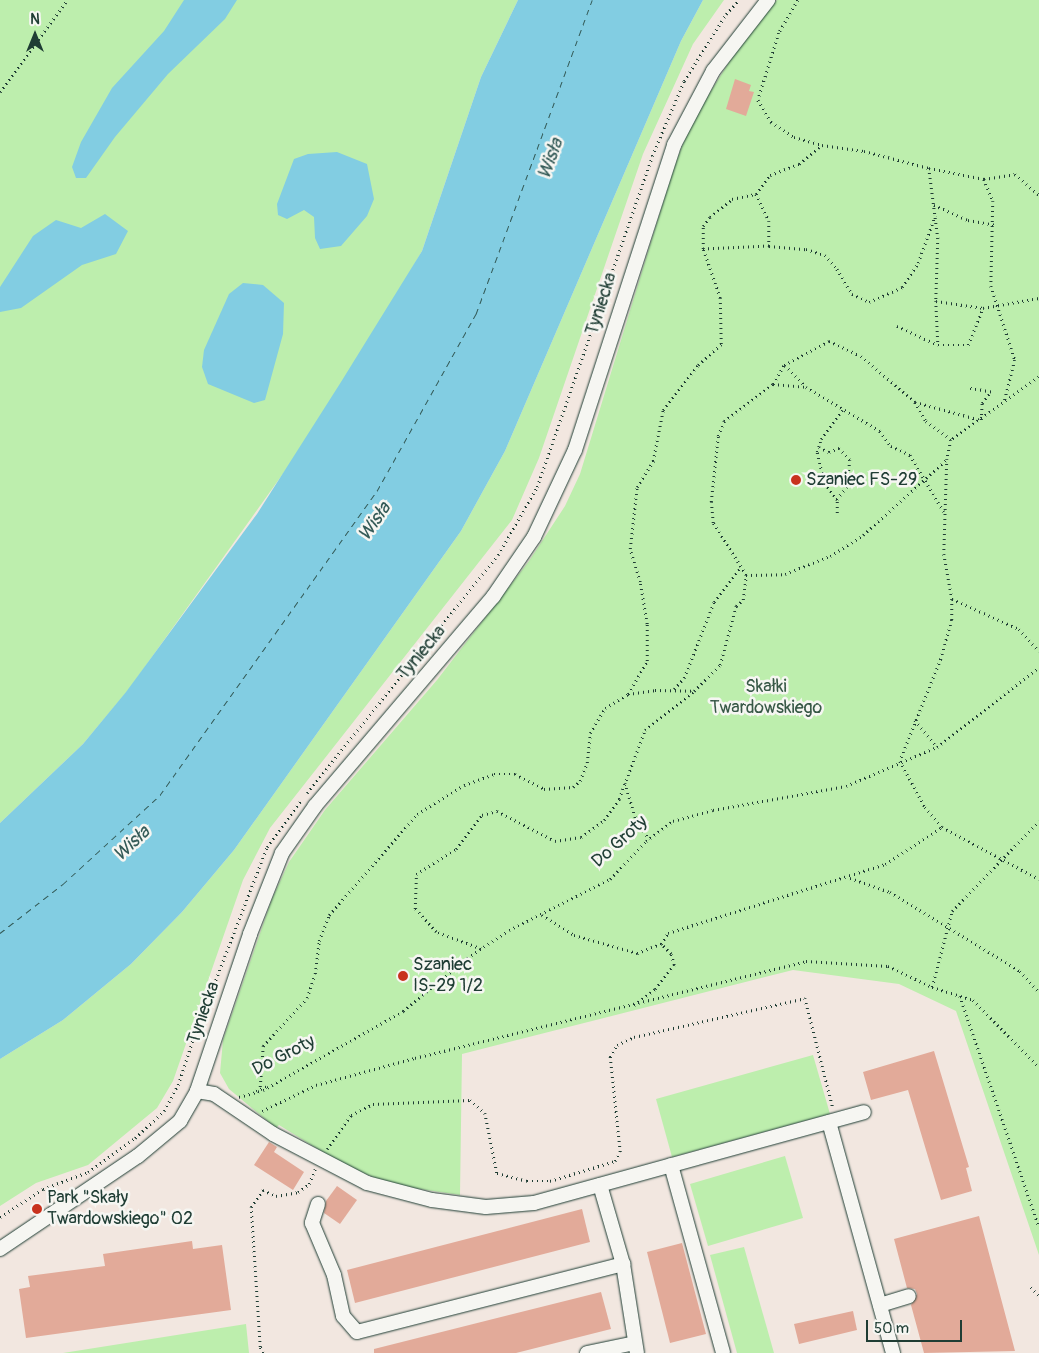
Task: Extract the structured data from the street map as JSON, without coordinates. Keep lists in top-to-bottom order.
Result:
{
  "streets": {
    "street": ["Tyniecka"],
    "path": ["Do Groty"]
  },
  "water": ["Wisła"],
  "parks": ["Skałki Twardowskiego"],
  "places": ["Szaniec FS-29", "Szaniec IS-29 1/2", "Park \"Skały Twardowskiego\" 02"],
  "scale_bar": "50 m",
  "north": "top"
}
